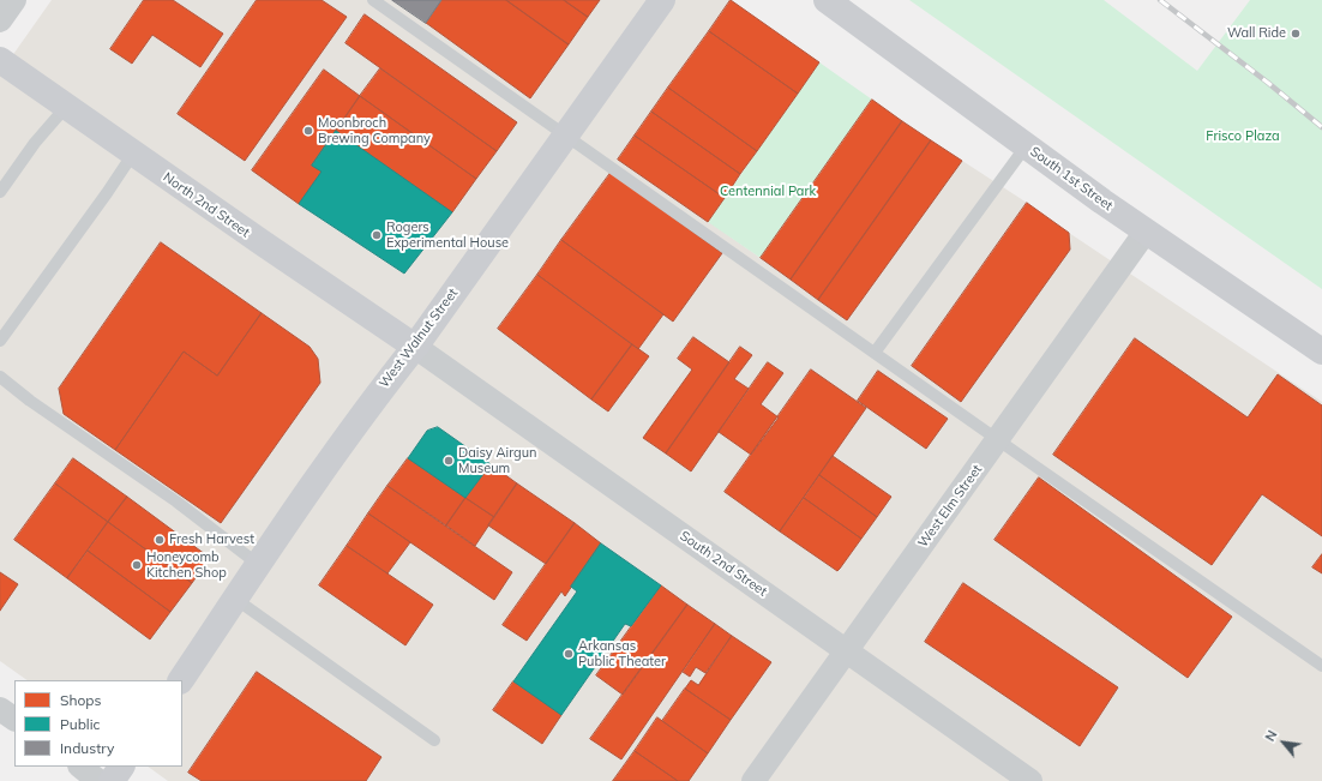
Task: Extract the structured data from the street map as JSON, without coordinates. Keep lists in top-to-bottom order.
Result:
{
  "streets": {
    "street": [
      "South 1st Street",
      "North 2nd Street",
      "West Walnut Street",
      "West Elm Street",
      "South 2nd Street"
    ]
  },
  "crossings": [
    ["South 1st Street", "West Elm Street"],
    ["North 2nd Street", "West Walnut Street"],
    ["North 2nd Street", "South 2nd Street"],
    ["West Walnut Street", "South 2nd Street"],
    ["West Elm Street", "South 2nd Street"]
  ],
  "parks": ["Frisco Plaza", "Centennial Park"],
  "places": [
    "Wall Ride",
    "Moonbroch Brewing Company",
    "Rogers Experimental House",
    "Daisy Airgun Museum",
    "Fresh Harvest",
    "Honeycomb Kitchen Shop",
    "Arkansas Public Theater"
  ],
  "legend": ["Shops", "Public", "Industry"],
  "north": "top left"
}
